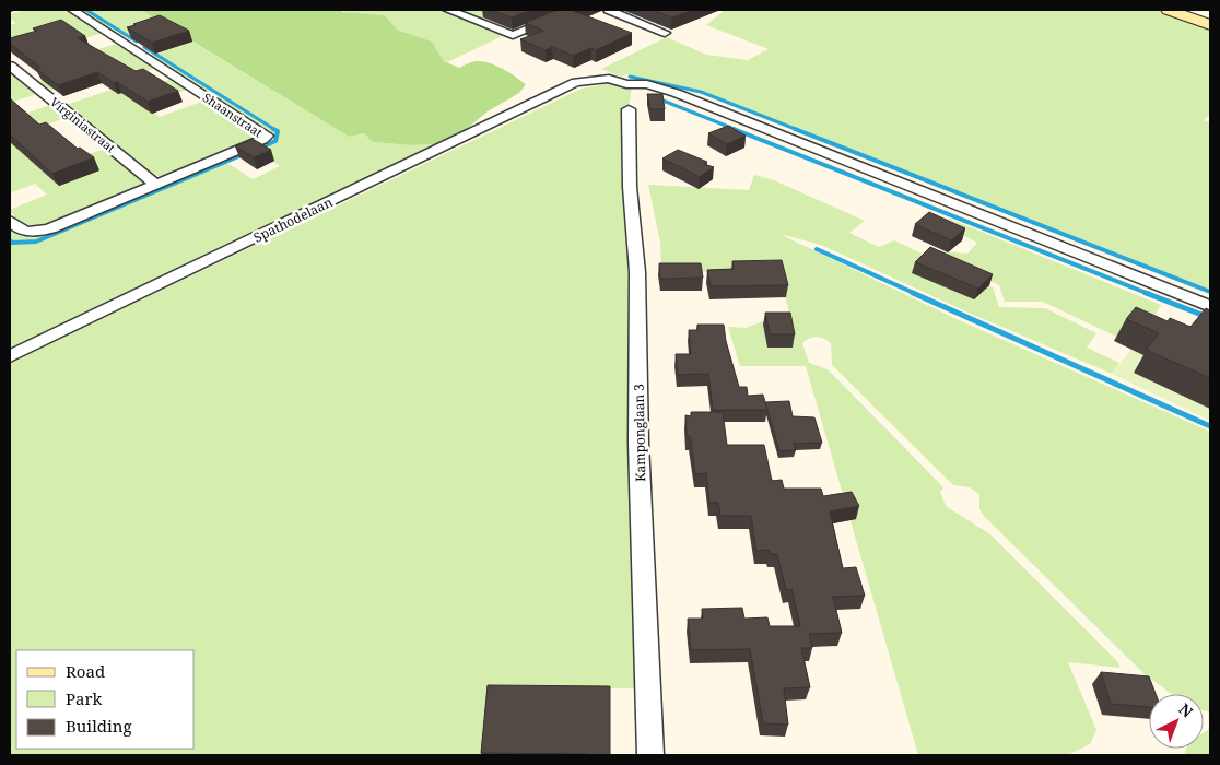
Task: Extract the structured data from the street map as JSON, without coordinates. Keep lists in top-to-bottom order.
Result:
{
  "streets": {
    "street": [
      "Shaanstraat",
      "Virginiastraat",
      "Spathodelaan",
      "Kamponglaan 3"
    ]
  },
  "crossings": [
    ["Shaanstraat", "Virginiastraat"]
  ],
  "legend": ["Road", "Park", "Building"],
  "north": "top right"
}
